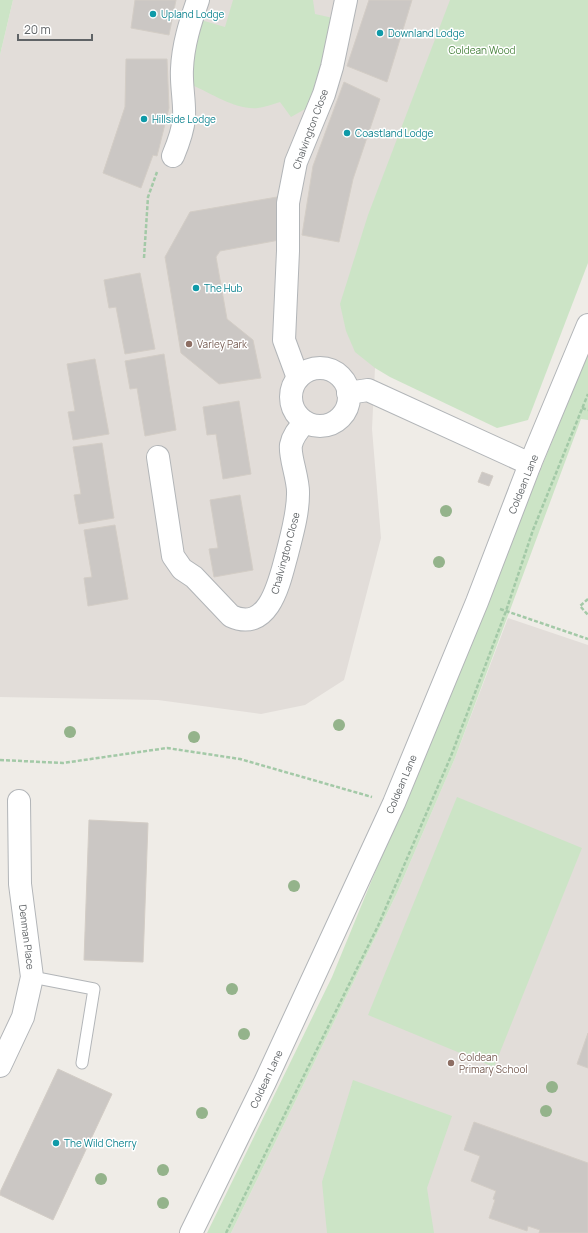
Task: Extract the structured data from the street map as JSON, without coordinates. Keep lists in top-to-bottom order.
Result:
{
  "streets": {
    "street": ["Chalvington Close", "Coldean Lane", "Denman Place"]
  },
  "parks": ["Coldean Wood"],
  "places": [
    "Upland Lodge",
    "Downland Lodge",
    "Hillside Lodge",
    "Coastland Lodge",
    "The Hub",
    "Varley Park",
    "Coldean Primary School",
    "The Wild Cherry"
  ],
  "scale_bar": "20 m"
}
